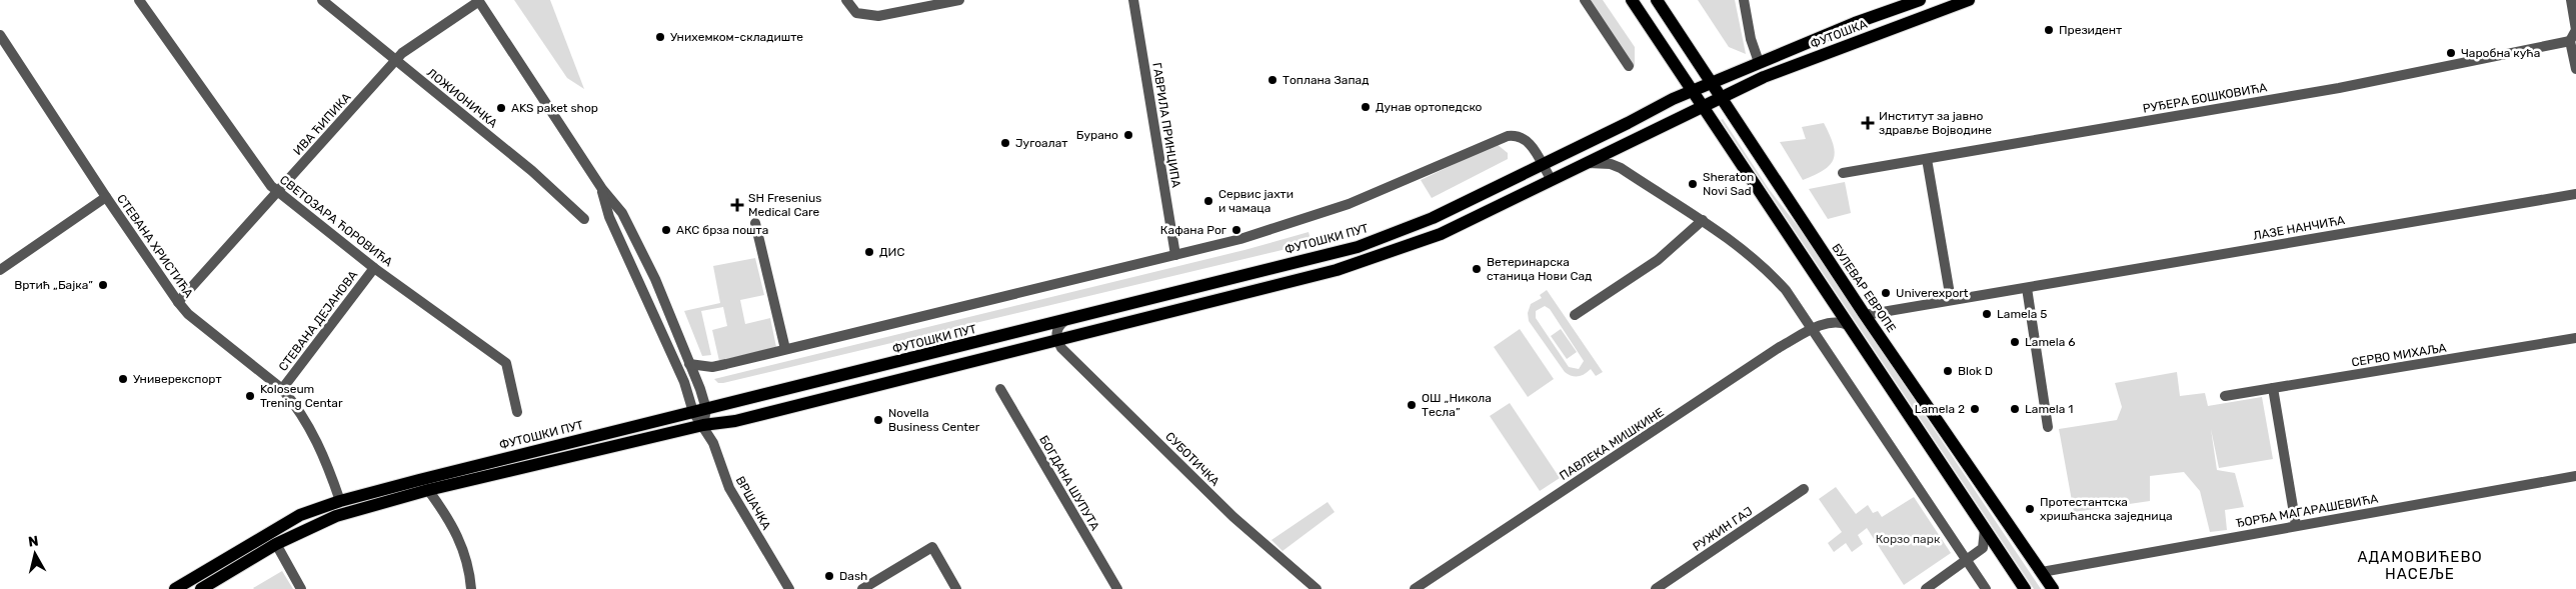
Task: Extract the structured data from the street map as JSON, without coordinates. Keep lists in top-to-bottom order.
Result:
{
  "streets": {
    "main road": ["ФУТОШКА", "ФУТОШКИ ПУТ", "БУЛЕВАР ЕВРОПЕ"],
    "street": [
      "ЛОЖИОНИЧКА",
      "РУЂЕРА БОШКОВИЋА",
      "ИВА ЋИПИКА",
      "ГАВРИЛА ПРИНЦИПА",
      "СВЕТОЗАРА ЋОРОВИЋА",
      "ЛАЗЕ НАНЧИЋА",
      "СТЕВАНА ХРИСТИЋА",
      "СТЕВАНА ДЕЈАНОВА",
      "СЕРВО МИХАЉА",
      "ПАВЛЕКА МИШКИНЕ",
      "СУБОТИЧКА",
      "БОГДАНА ШУПУТА",
      "ВРШАЧКА",
      "ЂОРЂА МАГАРАШЕВИЋА",
      "РУЖИН ГАЈ"
    ]
  },
  "crossings": [
    ["ФУТОШКА", "ФУТОШКИ ПУТ"],
    ["ФУТОШКА", "БУЛЕВАР ЕВРОПЕ"],
    ["ЛОЖИОНИЧКА", "ИВА ЋИПИКА"],
    ["ИВА ЋИПИКА", "СВЕТОЗАРА ЋОРОВИЋА"],
    ["ИВА ЋИПИКА", "СТЕВАНА ХРИСТИЋА"],
    ["СВЕТОЗАРА ЋОРОВИЋА", "СТЕВАНА ДЕЈАНОВА"],
    ["ЛАЗЕ НАНЧИЋА", "БУЛЕВАР ЕВРОПЕ"],
    ["ФУТОШКИ ПУТ", "СТЕВАНА ХРИСТИЋА"],
    ["ФУТОШКИ ПУТ", "ВРШАЧКА"],
    ["СТЕВАНА ХРИСТИЋА", "СТЕВАНА ДЕЈАНОВА"],
    ["БУЛЕВАР ЕВРОПЕ", "ЂОРЂА МАГАРАШЕВИЋА"]
  ],
  "districts": ["АДАМОВИЋЕВО НАСЕЉЕ"],
  "parks": ["Корзо парк"],
  "places": {
    "other": [
      "Президент",
      "Унихемком-складиште",
      "Чаробна кућа",
      "Топлана Запад",
      "Дунав ортопедско",
      "AKS paket shop",
      "Бурано",
      "Југоалат",
      "Sheraton Novi Sad",
      "Сервис јахти и чамаца",
      "АКС брза пошта",
      "Кафана Рог",
      "ДИС",
      "Ветеринарска станица Нови Сад",
      "Вртић „Бајка”",
      "Univerexport",
      "Lamela 5",
      "Lamela 6",
      "Blok D",
      "Универекспорт",
      "Koloseum Trening Centar",
      "ОШ „Никола Тесла”",
      "Lamela 2",
      "Lamela 1",
      "Novella Business Center",
      "Протестантска хришћанска заједница",
      "Dash"
    ],
    "health": ["Институт за јавно здравље Војводине", "SH Fresenius Medical Care"]
  },
  "north": "top"
}
